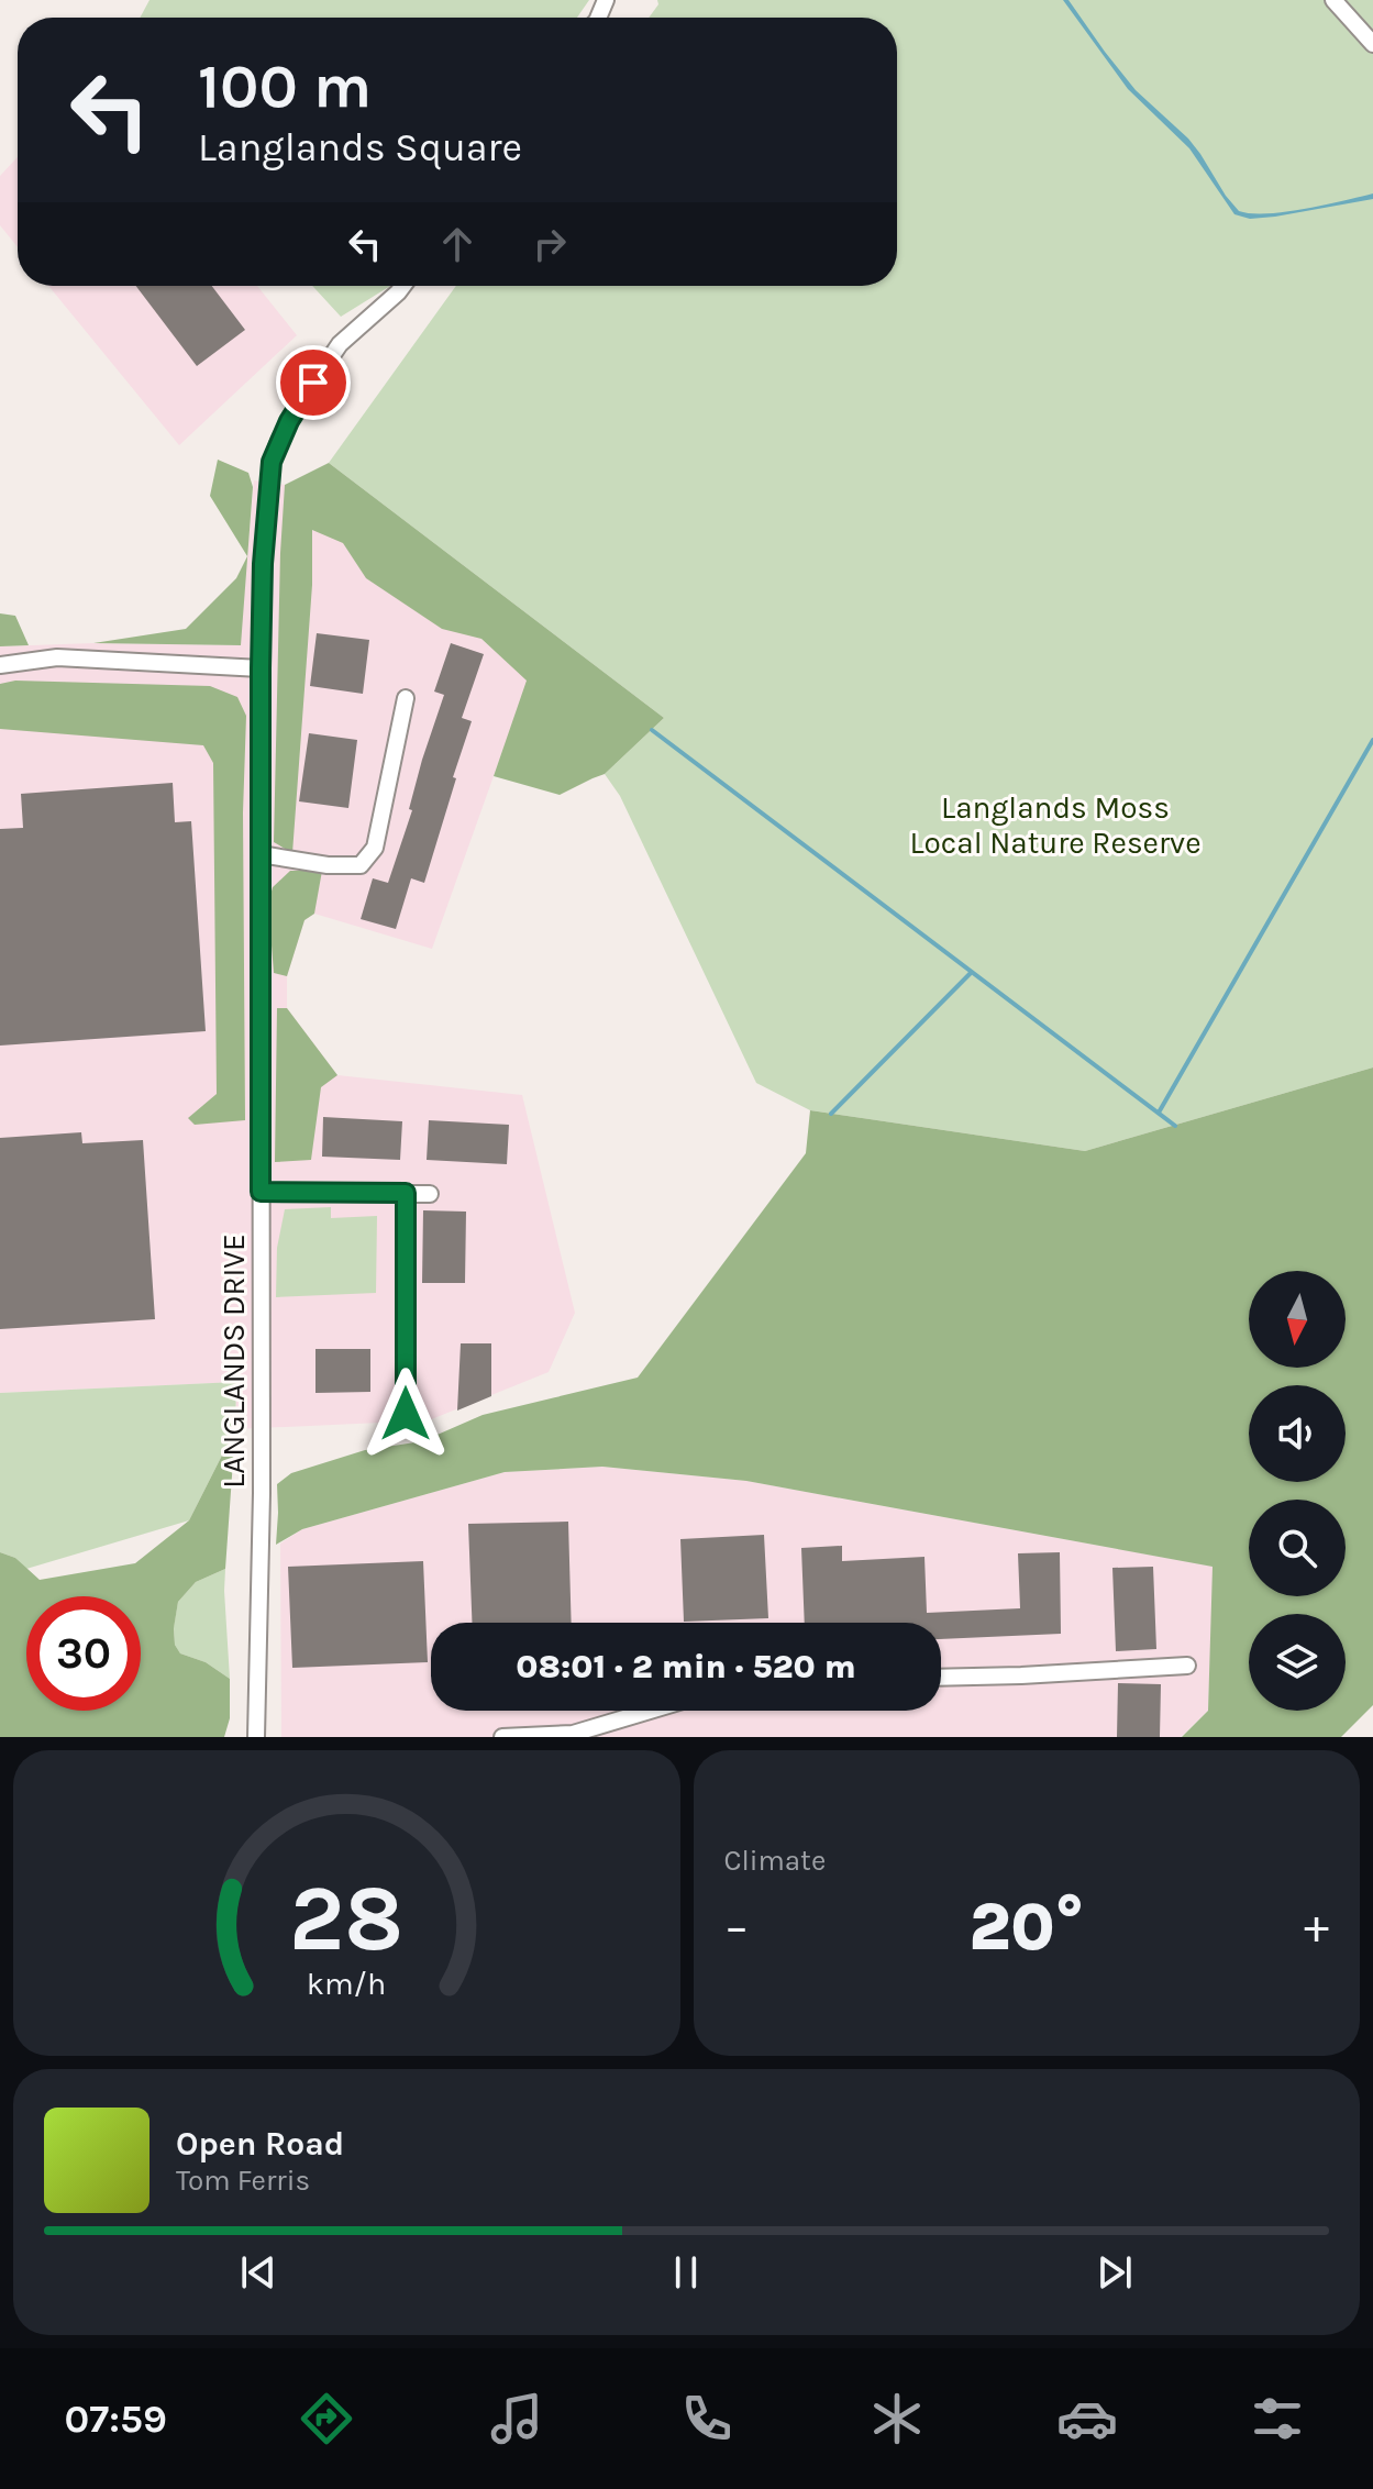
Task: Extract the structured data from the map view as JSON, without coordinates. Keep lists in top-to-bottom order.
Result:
{
  "streets": {
    "street": ["LANGLANDS DRIVE"]
  },
  "parks": ["Langlands Moss Local Nature Reserve"],
  "north": "bottom",
  "page": {
    "turn": ["100 m", "Langlands Square"],
    "limit": "30",
    "trip": "08:01 · 2 min · 520 m",
    "tile": "Climate",
    "heat": ["−", "20°", "+"],
    "song": ["Open Road", "Tom Ferris"],
    "tabs": "07:59",
    "gauge": ["28", "km/h"]
  }
}
